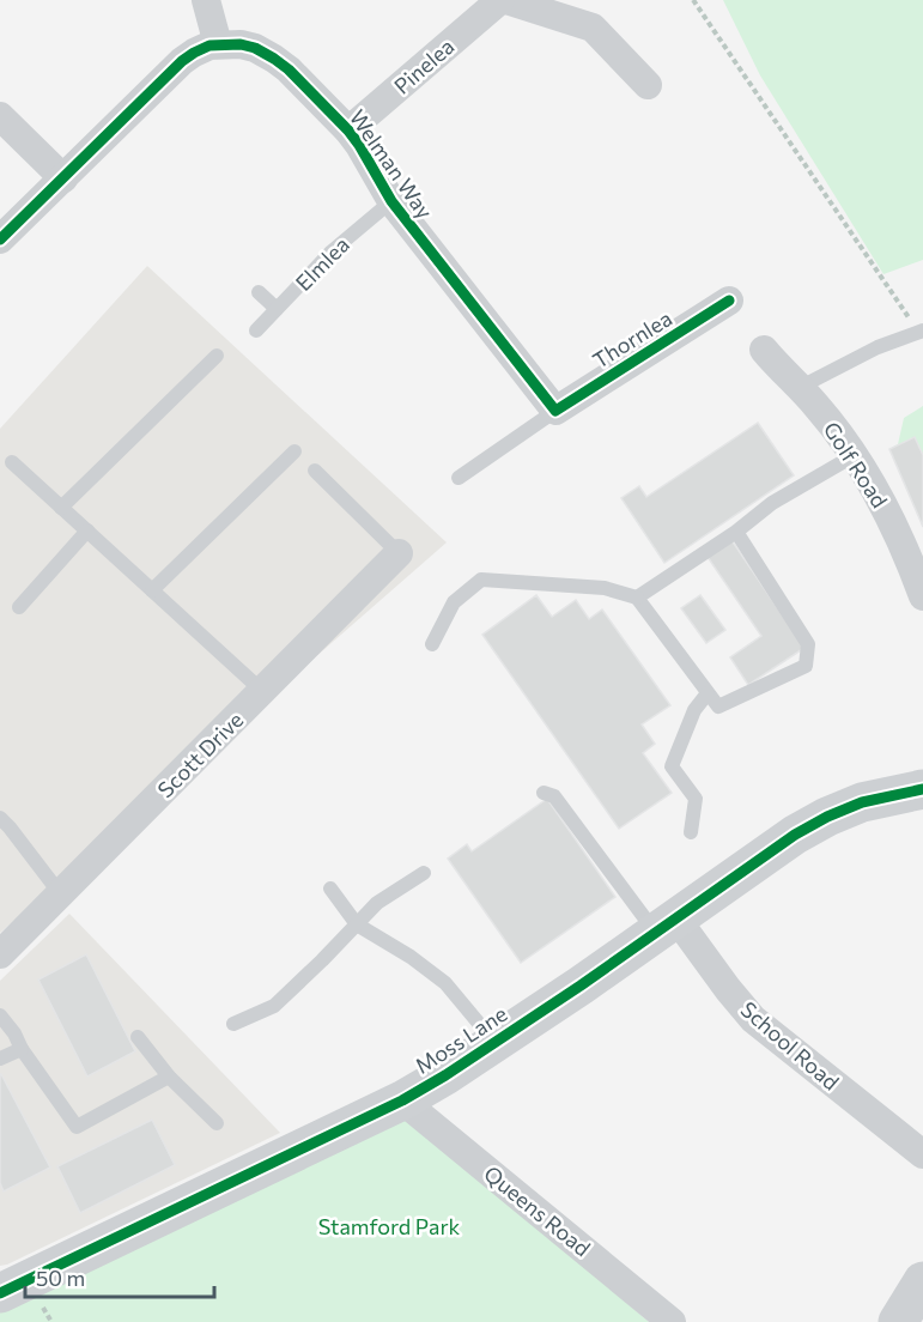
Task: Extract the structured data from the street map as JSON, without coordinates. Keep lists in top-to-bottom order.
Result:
{
  "streets": {
    "street": [
      "Pinelea",
      "Welman Way",
      "Thornlea",
      "Golf Road",
      "Scott Drive",
      "Moss Lane",
      "School Road",
      "Queens Road"
    ],
    "lane": ["Elmlea"]
  },
  "crossings": [
    ["Pinelea", "Welman Way"],
    ["Welman Way", "Elmlea"],
    ["Welman Way", "Thornlea"],
    ["Moss Lane", "School Road"],
    ["Moss Lane", "Queens Road"]
  ],
  "parks": ["Stamford Park"],
  "scale_bar": "50 m"
}
